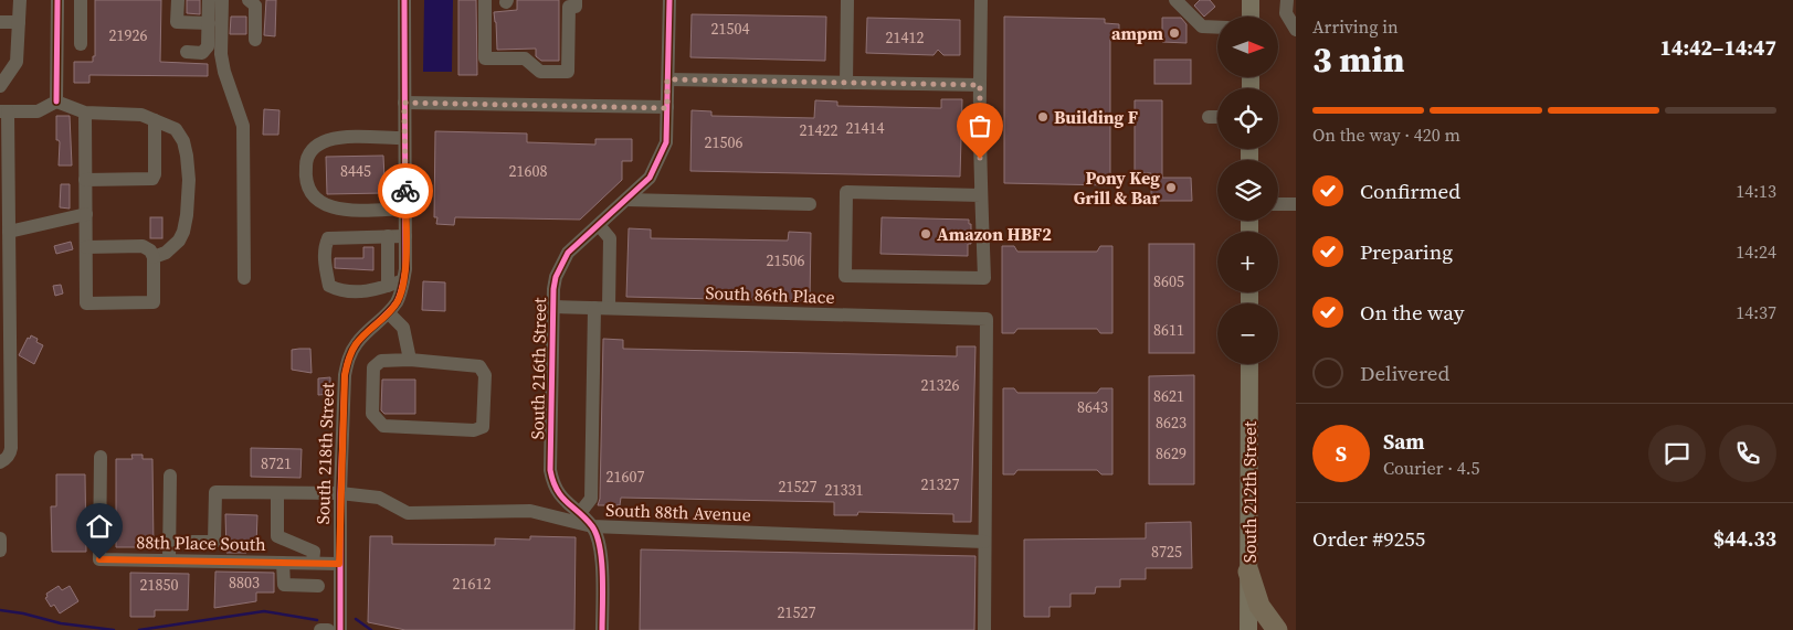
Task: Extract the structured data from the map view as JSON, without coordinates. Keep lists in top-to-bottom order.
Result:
{
  "streets": {
    "main road": ["South 212th Street"],
    "street": [
      "South 86th Place",
      "South 216th Street",
      "South 218th Street",
      "South 88th Avenue",
      "88th Place South"
    ]
  },
  "crossings": [
    ["South 86th Place", "South 216th Street"],
    ["South 86th Place", "South 88th Avenue"],
    ["South 216th Street", "South 88th Avenue"],
    ["South 218th Street", "South 88th Avenue"],
    ["South 218th Street", "88th Place South"]
  ],
  "places": [
    "ampm",
    "Building F",
    "Pony Keg Grill & Bar",
    "Amazon HBF2"
  ],
  "house_numbers": [
    "21504",
    "21926",
    "21412",
    "21414",
    "21422",
    "21506",
    "8445",
    "21608",
    "21506",
    "8605",
    "8611",
    "21326",
    "8621",
    "8643",
    "8623",
    "8629",
    "8721",
    "21607",
    "21327",
    "21527",
    "21331",
    "8725",
    "8803",
    "21612",
    "21850",
    "21527"
  ],
  "north": "right",
  "page": {
    "heading": ["3 min", "Arriving in", "14:42–14:47"],
    "panel": [
      "Sam",
      "Courier · 4.5",
      "Order #9255",
      "$44.33"
    ],
    "map_buttons": ["+", "−"],
    "bar": "On the way · 420 m",
    "list": [
      ["Confirmed", "14:13"],
      ["Preparing", "14:24"],
      ["On the way", "14:37"],
      "Delivered"
    ],
    "round": "S"
  }
}
